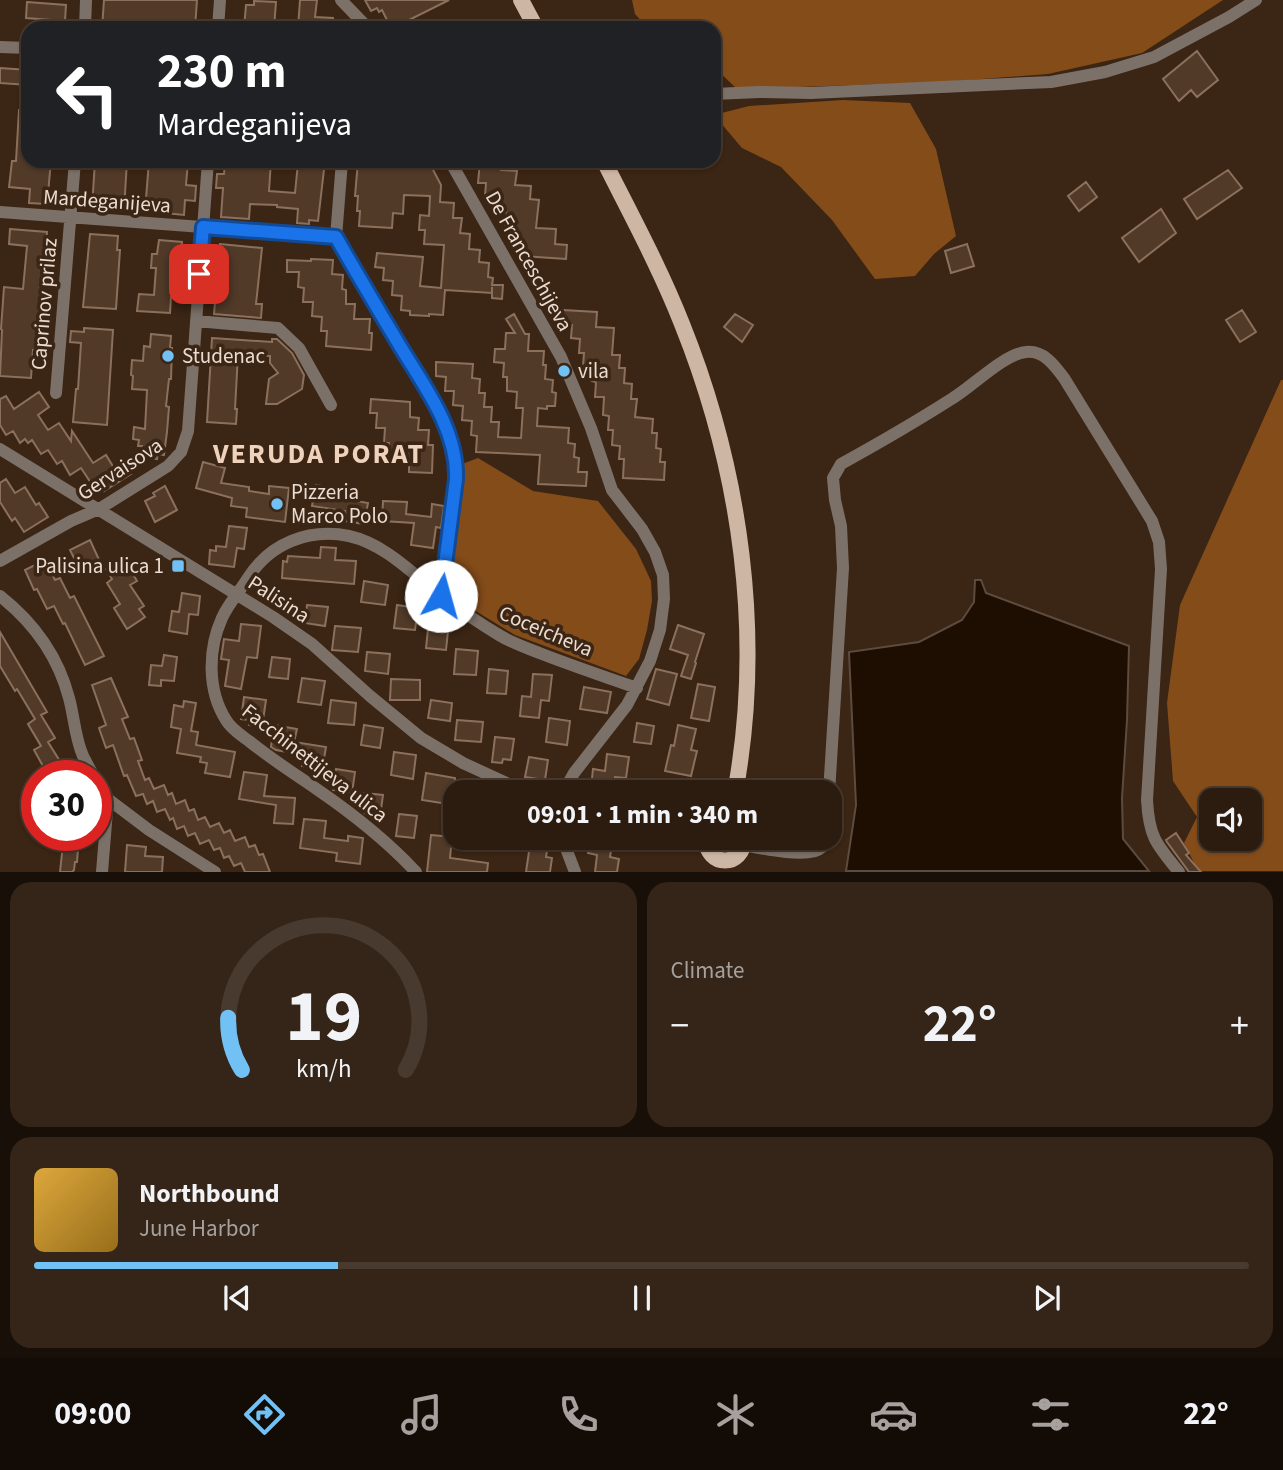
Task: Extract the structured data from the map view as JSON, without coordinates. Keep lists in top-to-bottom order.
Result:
{
  "streets": {
    "street": [
      "Mardeganijeva",
      "De Franceschijeva",
      "Caprinov prilaz",
      "Gervaisova",
      "Palisina",
      "Coceicheva",
      "Facchinettijeva ulica"
    ]
  },
  "crossings": [
    ["Mardeganijeva", "Caprinov prilaz"],
    ["Mardeganijeva", "Gervaisova"],
    ["De Franceschijeva", "Coceicheva"],
    ["Gervaisova", "Palisina"],
    ["Palisina", "Coceicheva"],
    ["Palisina", "Facchinettijeva ulica"],
    ["Coceicheva", "Facchinettijeva ulica"]
  ],
  "districts": ["VERUDA PORAT"],
  "places": {
    "other": ["Studenac", "vila", "Pizzeria Marco Polo"],
    "transit": ["Palisina ulica 1"]
  },
  "page": {
    "turn": ["230 m", "Mardeganijeva"],
    "limit": "30",
    "trip": "09:01 · 1 min · 340 m",
    "tile": "Climate",
    "heat": ["−", "22°", "+"],
    "song": ["Northbound", "June Harbor"],
    "tabs": ["09:00", "22°"],
    "gauge": ["19", "km/h"]
  }
}
